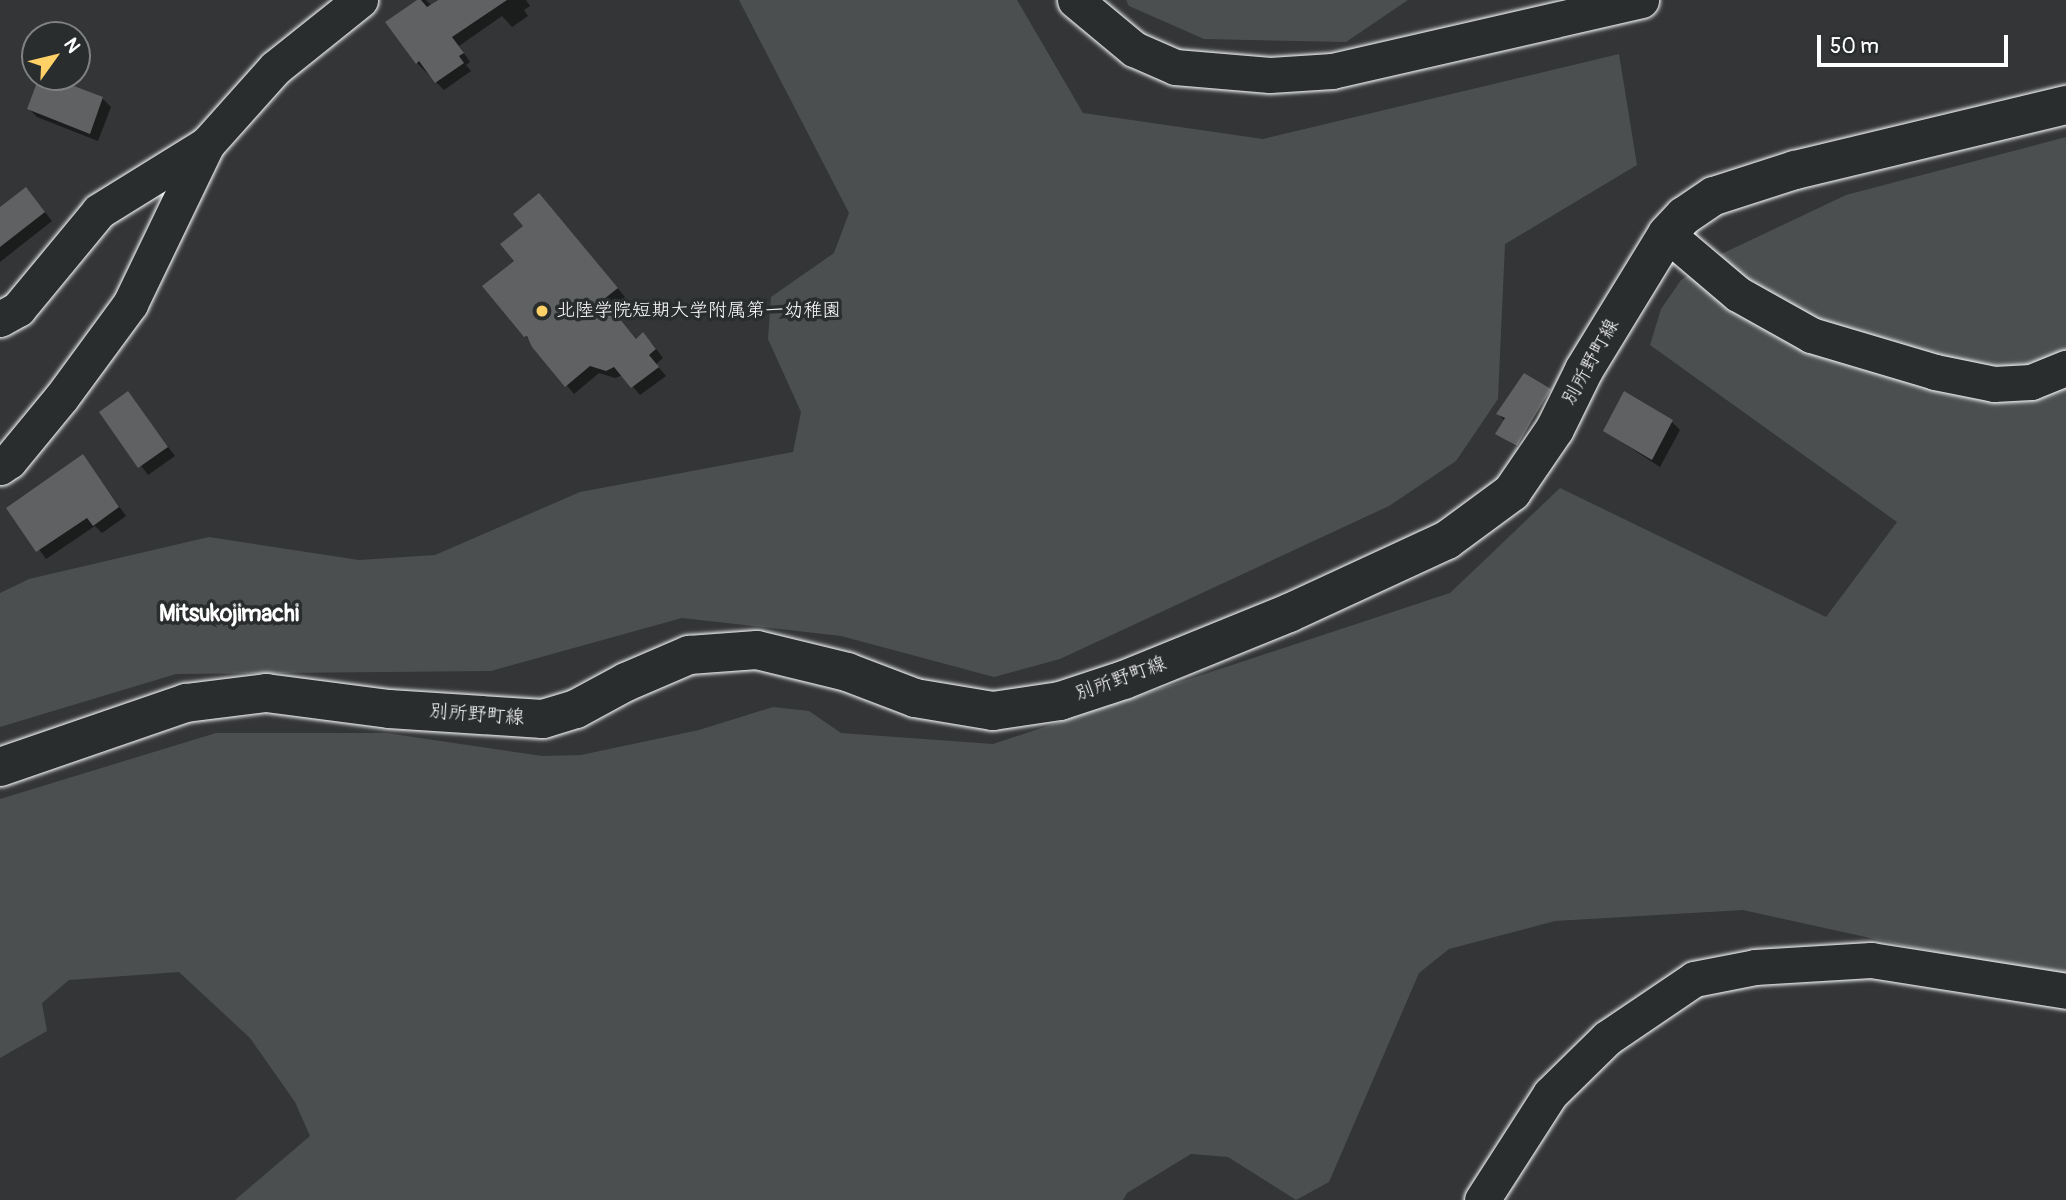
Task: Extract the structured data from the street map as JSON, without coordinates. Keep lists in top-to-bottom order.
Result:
{
  "streets": {
    "main road": ["別所野町線"]
  },
  "districts": ["Mitsukojimachi"],
  "places": ["北陸学院短期大学附属第一幼稚園"],
  "scale_bar": "50 m",
  "north": "top right"
}
